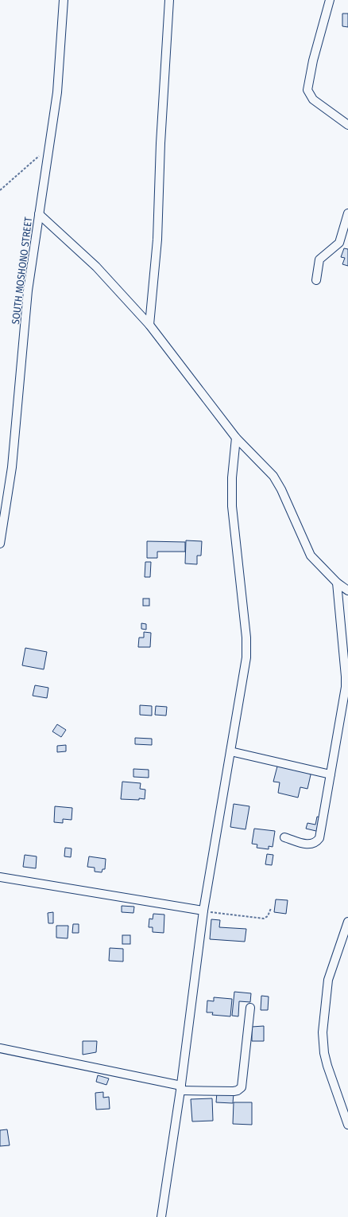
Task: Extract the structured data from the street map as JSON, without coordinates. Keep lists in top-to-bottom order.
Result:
{
  "streets": {
    "street": ["SOUTH MOSHONO STREET"]
  }
}
